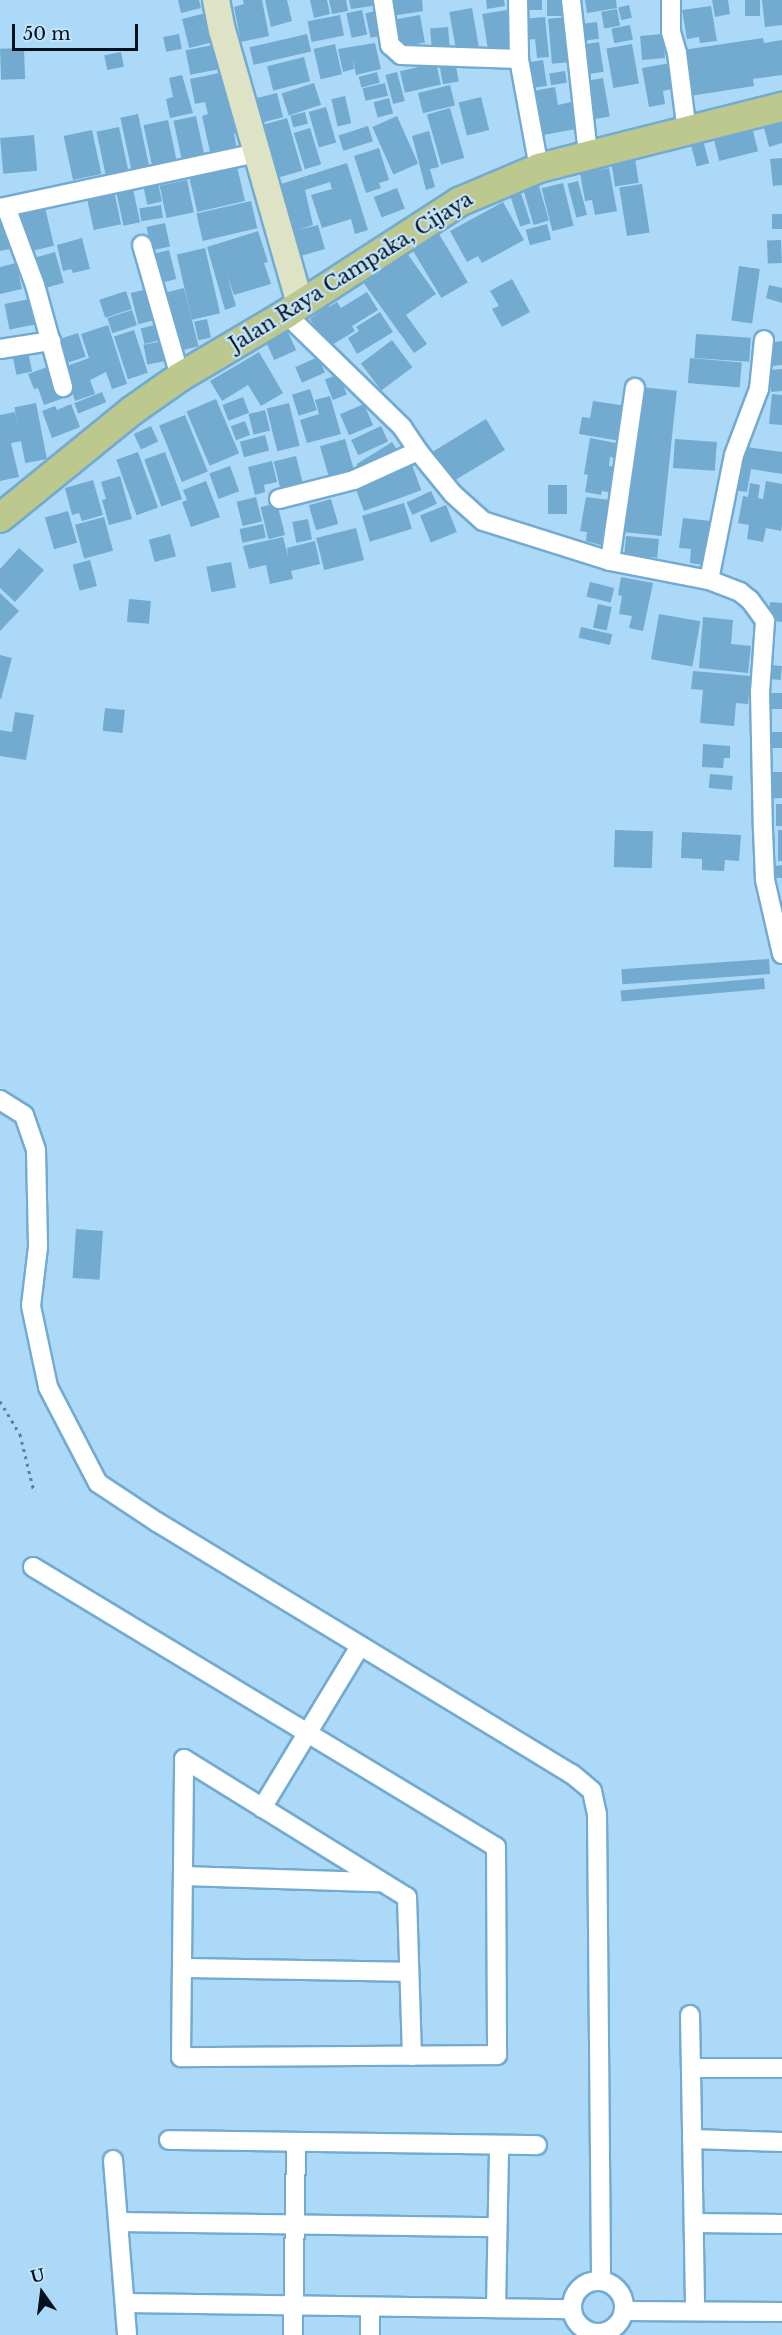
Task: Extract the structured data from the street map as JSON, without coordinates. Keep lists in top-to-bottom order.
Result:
{
  "streets": {
    "main road": ["Jalan Raya Campaka, Cijaya"]
  },
  "scale_bar": "50 m",
  "north": "top"
}
